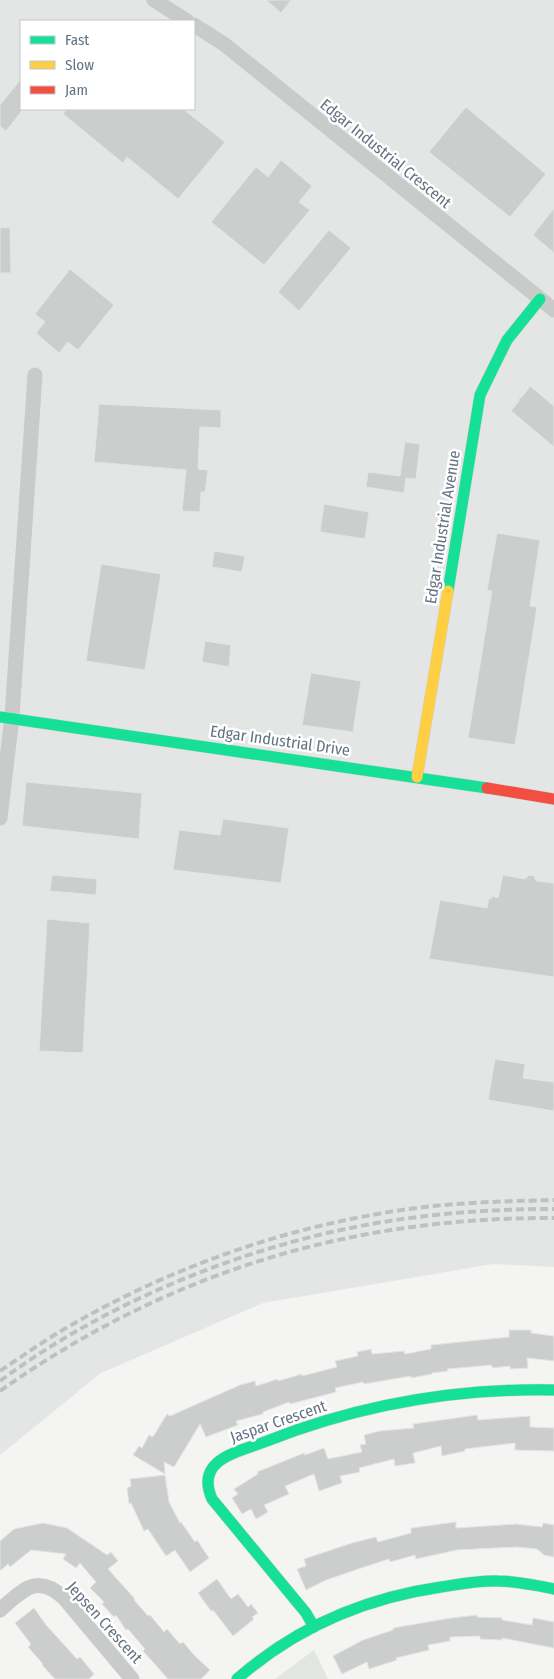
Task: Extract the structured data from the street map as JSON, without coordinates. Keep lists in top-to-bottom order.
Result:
{
  "streets": {
    "street": [
      "Edgar Industrial Crescent",
      "Edgar Industrial Avenue",
      "Edgar Industrial Drive",
      "Jaspar Crescent",
      "Jepsen Crescent"
    ]
  },
  "crossings": [
    ["Edgar Industrial Crescent", "Edgar Industrial Avenue"],
    ["Edgar Industrial Avenue", "Edgar Industrial Drive"]
  ],
  "legend": ["Fast", "Slow", "Jam"]
}
